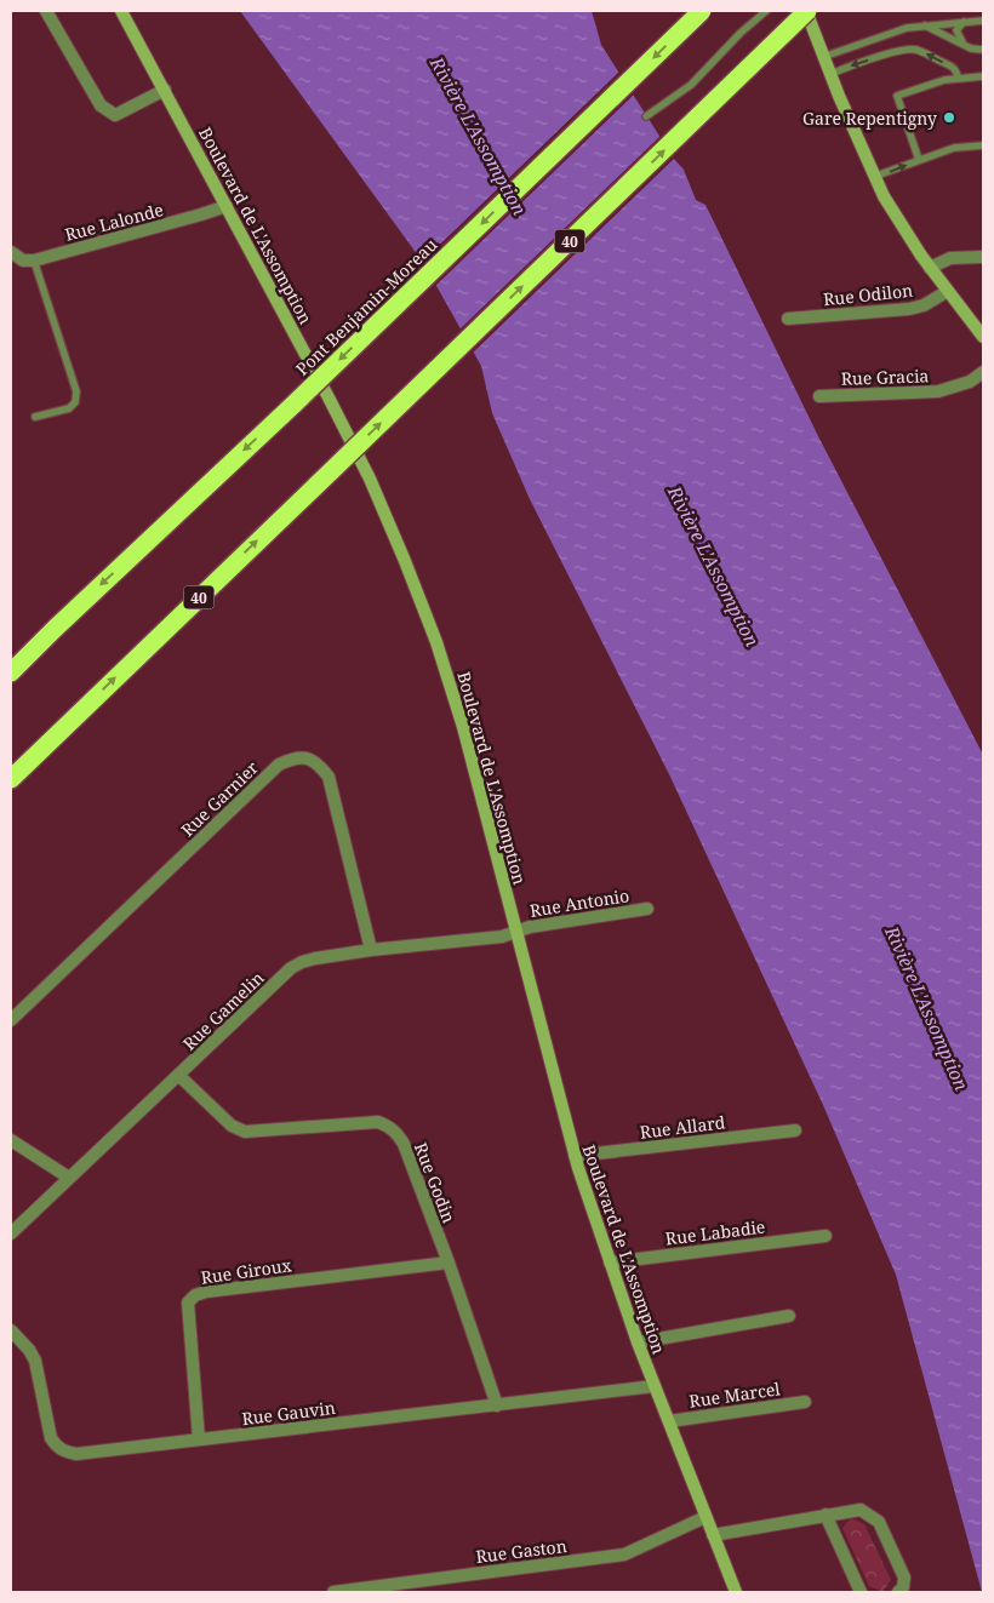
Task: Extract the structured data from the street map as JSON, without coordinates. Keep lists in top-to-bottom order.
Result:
{
  "streets": {
    "highway": ["40", "Pont Benjamin-Moreau"],
    "street": [
      "Rue Lalonde",
      "Boulevard de L'Assomption",
      "Rue Odilon",
      "Rue Gracia",
      "Rue Garnier",
      "Rue Antonio",
      "Rue Gamelin",
      "Rue Allard",
      "Rue Godin",
      "Rue Labadie",
      "Rue Giroux",
      "Rue Marcel",
      "Rue Gauvin",
      "Rue Gaston"
    ]
  },
  "crossings": [
    ["Rue Lalonde", "Boulevard de L'Assomption"],
    ["Boulevard de L'Assomption", "Rue Antonio"],
    ["Boulevard de L'Assomption", "Rue Gamelin"],
    ["Boulevard de L'Assomption", "Rue Allard"],
    ["Boulevard de L'Assomption", "Rue Labadie"],
    ["Boulevard de L'Assomption", "Rue Marcel"],
    ["Boulevard de L'Assomption", "Rue Gauvin"],
    ["Boulevard de L'Assomption", "Rue Gaston"],
    ["Rue Garnier", "Rue Gamelin"],
    ["Rue Antonio", "Rue Gamelin"],
    ["Rue Gamelin", "Rue Godin"],
    ["Rue Godin", "Rue Giroux"],
    ["Rue Godin", "Rue Gauvin"],
    ["Rue Giroux", "Rue Gauvin"]
  ],
  "water": ["Rivière L'Assomption"],
  "places": ["Gare Repentigny"]
}
